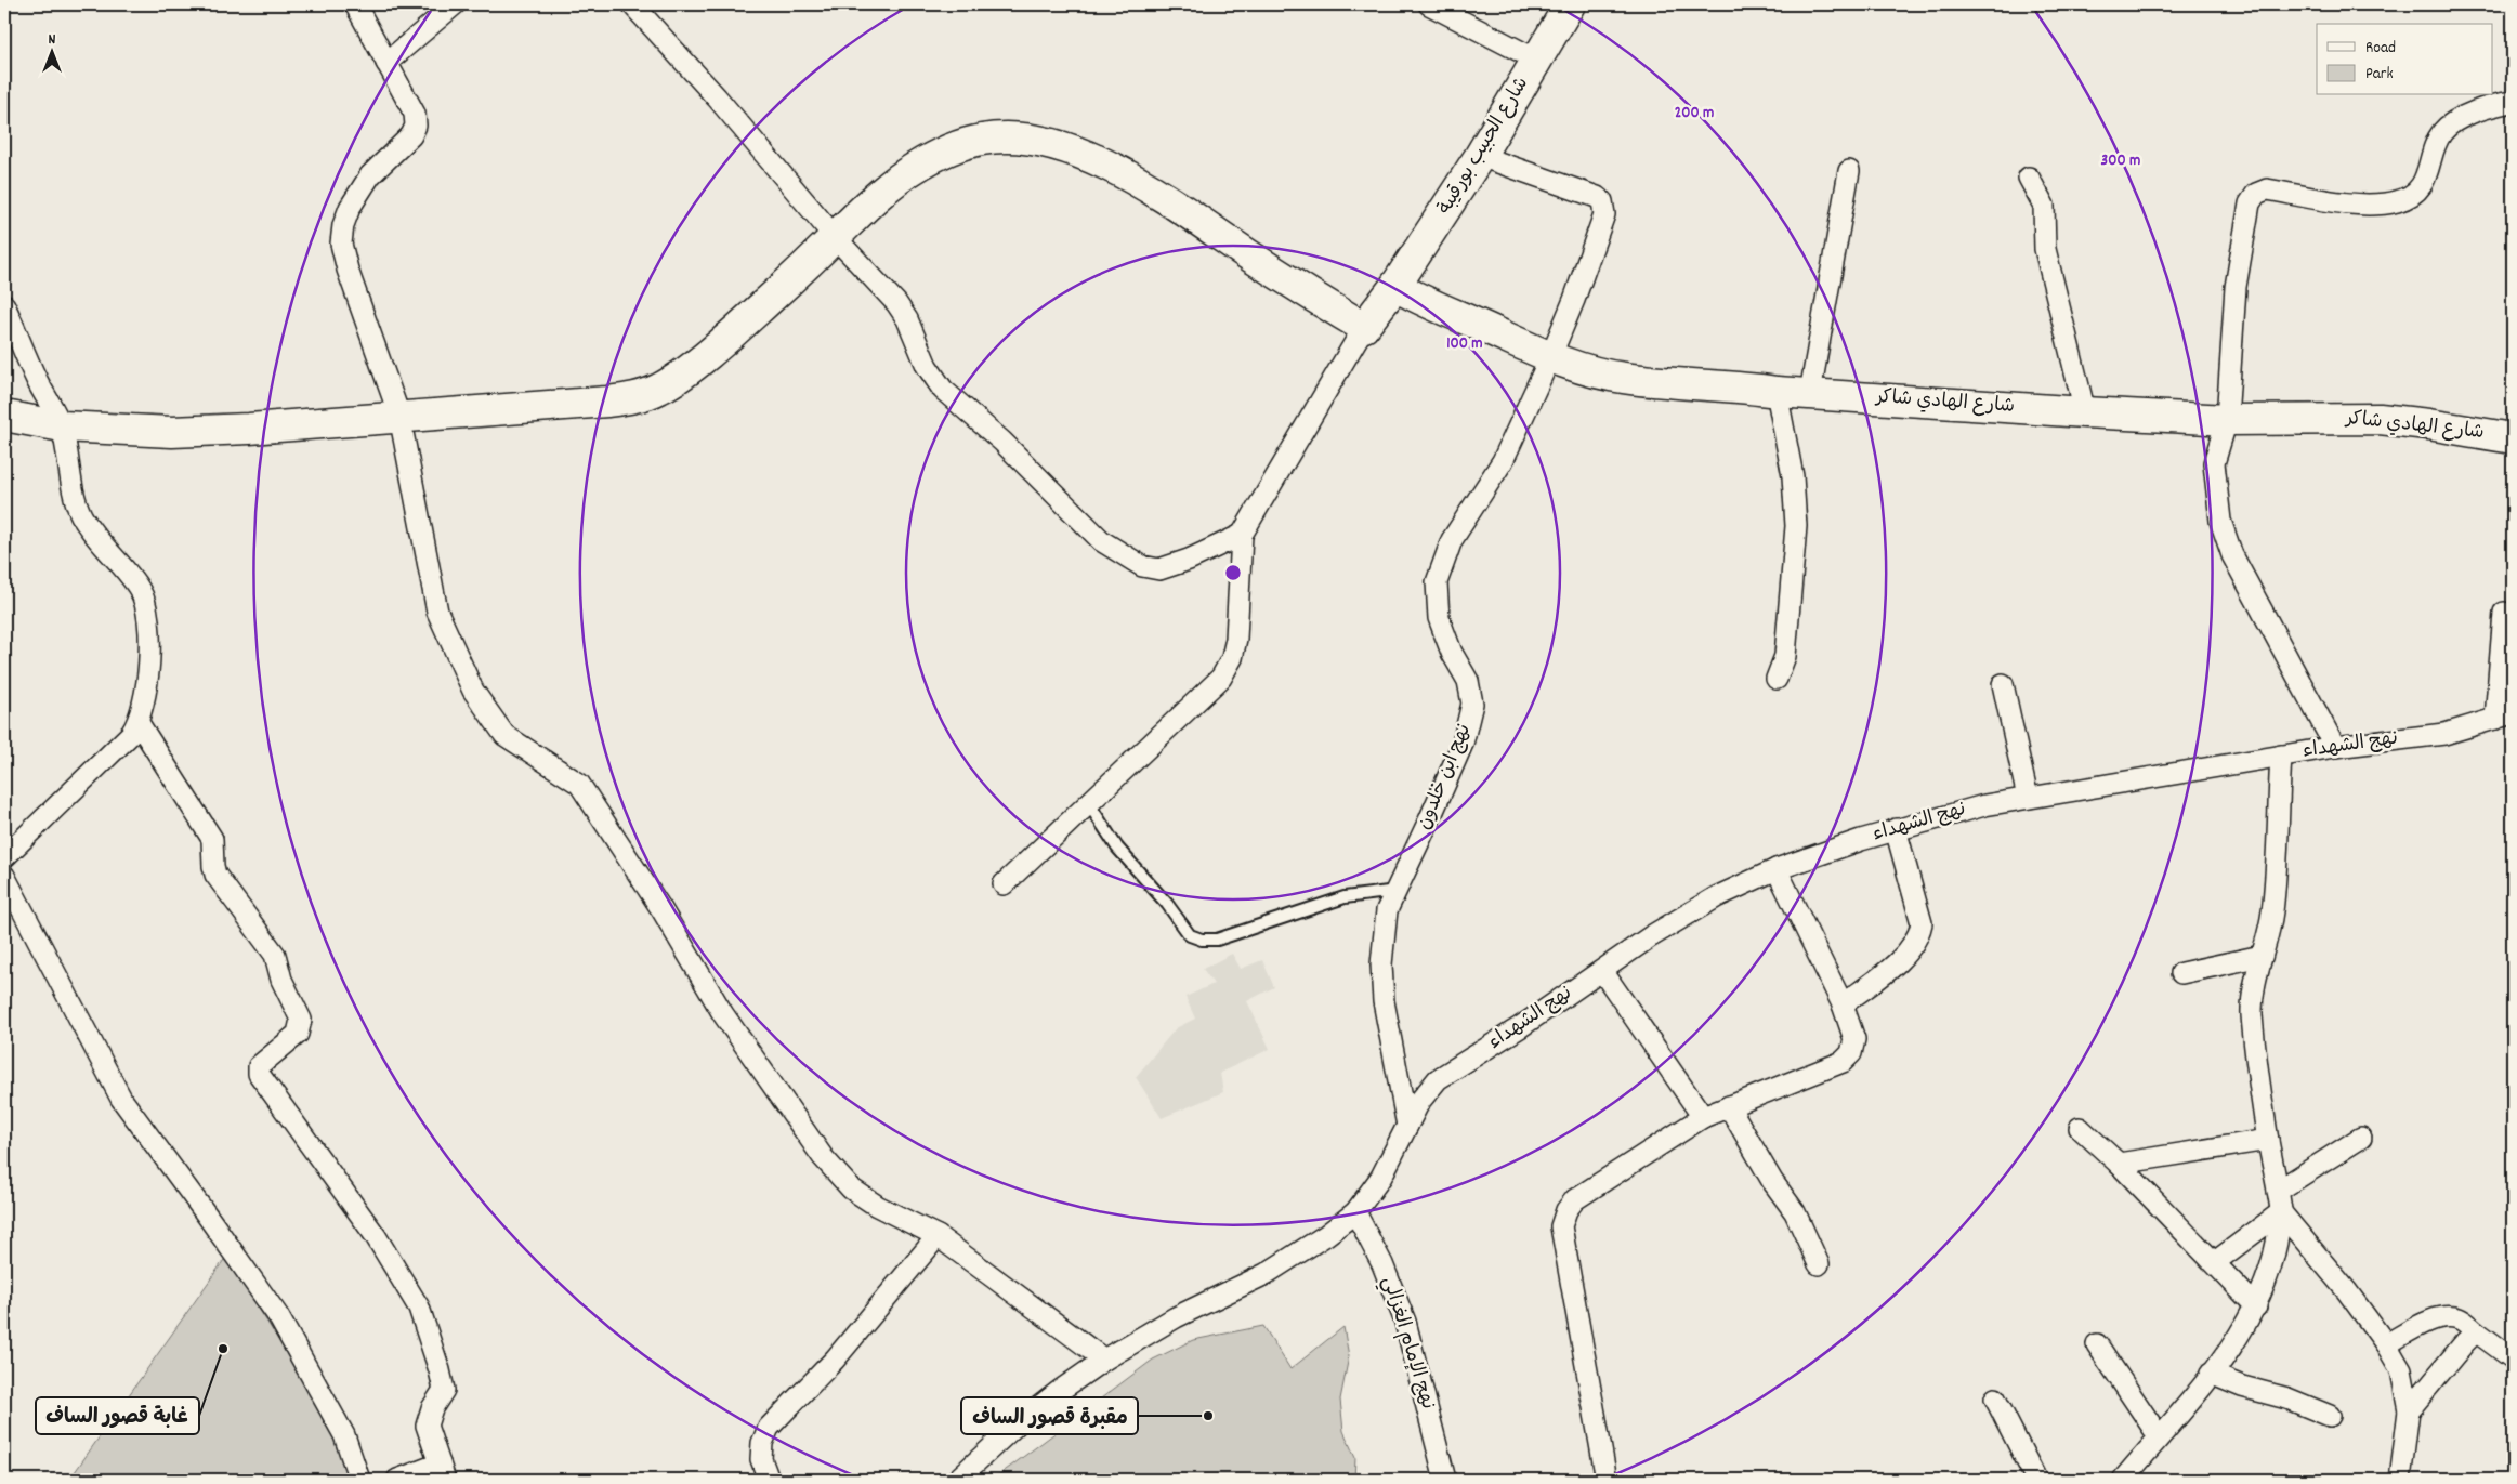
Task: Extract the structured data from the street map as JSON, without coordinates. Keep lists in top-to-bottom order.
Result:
{
  "streets": {
    "street": [
      "شارع الحبيب بورقيبة",
      "شارع الهادي شاكر",
      "نهج الشهداء",
      "نهج ابن خلدون",
      "نهج الإمام الغزالي"
    ]
  },
  "crossings": [
    ["شارع الحبيب بورقيبة", "شارع الهادي شاكر"],
    ["شارع الحبيب بورقيبة", "نهج ابن خلدون"],
    ["شارع الهادي شاكر", "نهج ابن خلدون"],
    ["نهج الشهداء", "نهج ابن خلدون"],
    ["نهج الشهداء", "نهج الإمام الغزالي"]
  ],
  "places": ["غابة قصور الساف", "مقبرة قصور الساف"],
  "legend": ["Road", "Park"],
  "north": "top",
  "rings": ["200 m", "300 m", "100 m"]
}
